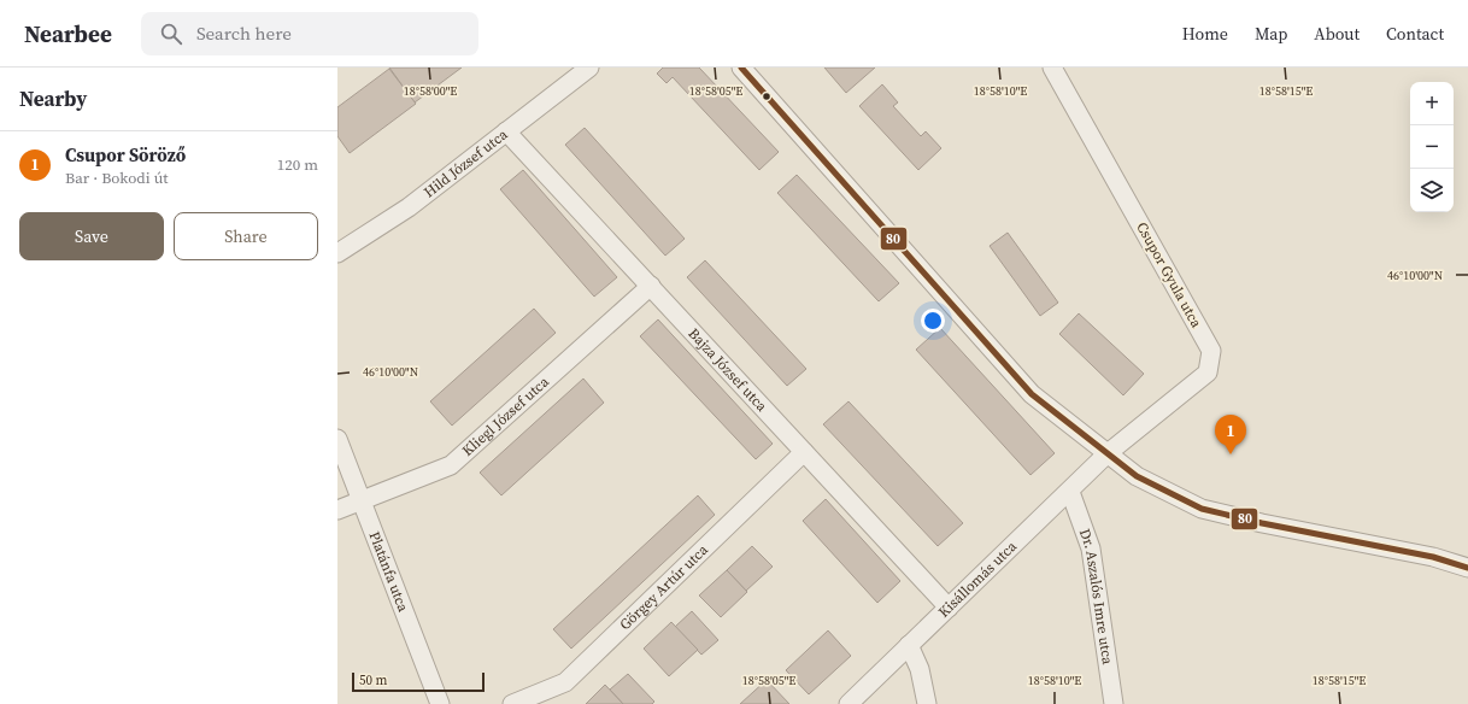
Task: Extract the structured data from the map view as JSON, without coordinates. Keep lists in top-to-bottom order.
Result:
{
  "streets": {
    "street": [
      "Hild József utca",
      "Csupor Gyula utca",
      "Bajza József utca",
      "Kliegl József utca",
      "Platánfa utca",
      "Kisállomás utca",
      "Görgey Artúr utca",
      "Dr. Aszalós Imre utca"
    ]
  },
  "crossings": [
    ["Hild József utca", "Bajza József utca"],
    ["Csupor Gyula utca", "Kisállomás utca"],
    ["Bajza József utca", "Kliegl József utca"],
    ["Bajza József utca", "Kisállomás utca"],
    ["Bajza József utca", "Görgey Artúr utca"],
    ["Kliegl József utca", "Platánfa utca"],
    ["Kisállomás utca", "Dr. Aszalós Imre utca"]
  ],
  "lines": ["transit line 80"],
  "scale_bar": "50 m",
  "page": {
    "header": "Nearbee",
    "search": "Search here",
    "nav": [
      "Home",
      "Map",
      "About",
      "Contact"
    ],
    "heading": "Nearby",
    "map_buttons": ["+", "−"],
    "list": [
      {
        "mark": "1",
        "name": "Csupor Söröző",
        "note": "Bar · Bokodi út",
        "value": "120 m"
      }
    ],
    "buttons": ["Save", "Share"],
    "pins": "1",
    "scale": "50 m"
  },
  "coordinates": [
    "18°58'00\"E",
    "18°58'05\"E",
    "18°58'10\"E",
    "18°58'15\"E",
    "46°10'00\"N"
  ]
}
